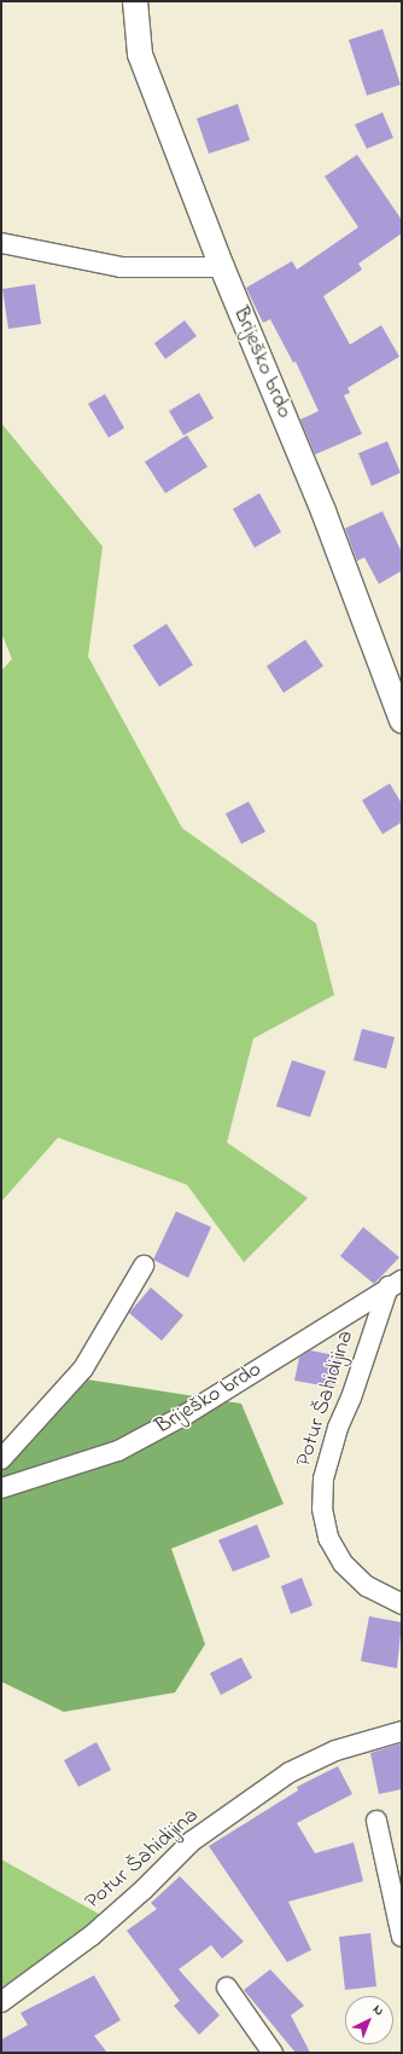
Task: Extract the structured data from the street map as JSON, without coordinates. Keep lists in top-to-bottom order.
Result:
{
  "streets": {
    "street": ["Briješko brdo", "Potur Šahidijina"]
  },
  "crossings": [
    ["Briješko brdo", "Potur Šahidijina"]
  ],
  "north": "top right"
}
